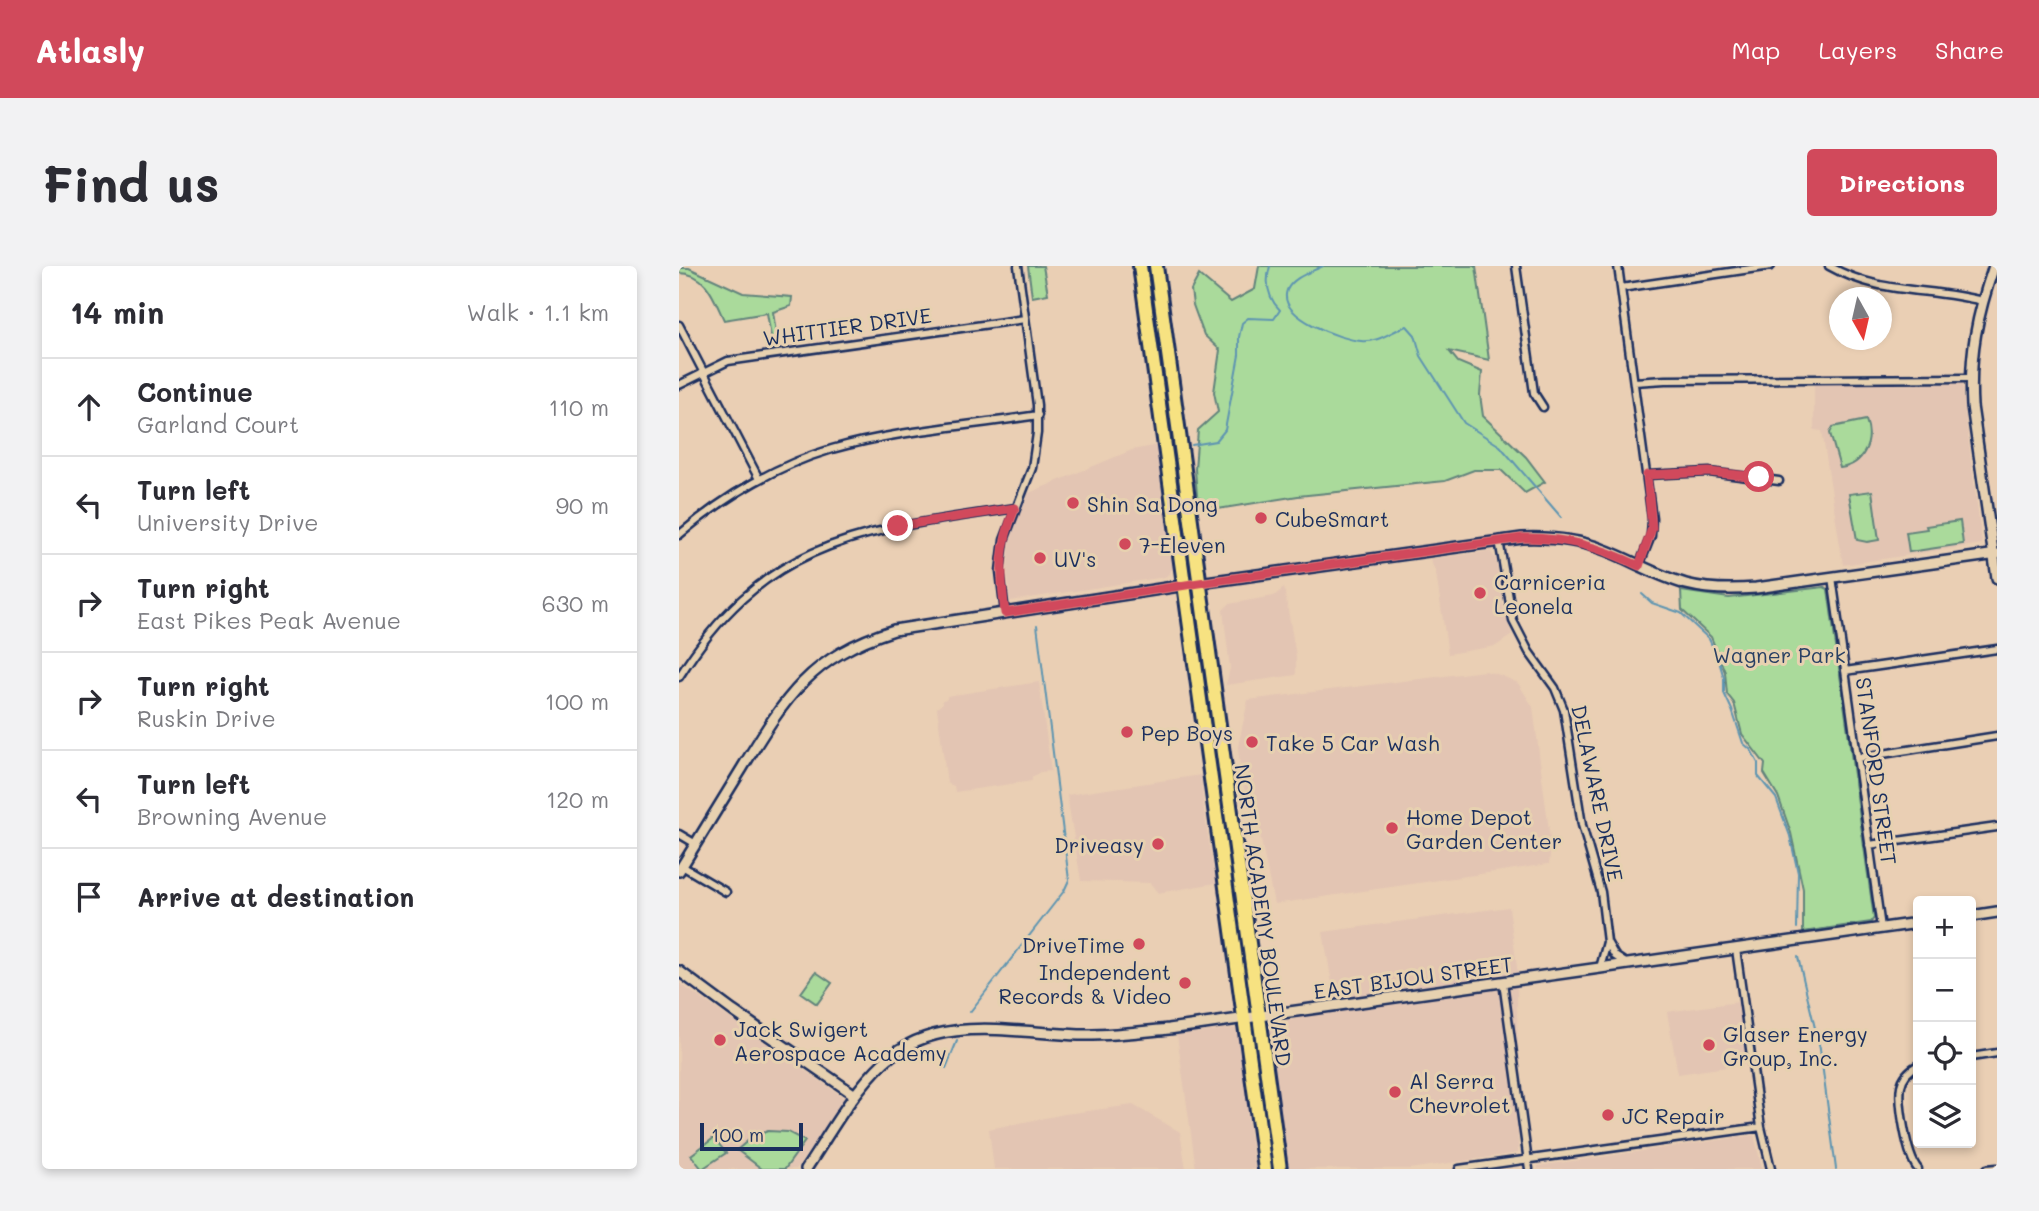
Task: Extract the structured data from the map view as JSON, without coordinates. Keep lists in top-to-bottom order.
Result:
{
  "streets": {
    "highway": ["NORTH ACADEMY BOULEVARD"],
    "main road": ["EAST BIJOU STREET"],
    "street": ["WHITTIER DRIVE", "STANFORD STREET", "DELAWARE DRIVE"]
  },
  "crossings": [
    ["STANFORD STREET", "EAST BIJOU STREET"],
    ["DELAWARE DRIVE", "EAST BIJOU STREET"],
    ["NORTH ACADEMY BOULEVARD", "EAST BIJOU STREET"]
  ],
  "parks": ["Wagner Park"],
  "places": [
    "Shin Sa Dong",
    "CubeSmart",
    "7-Eleven",
    "UV's",
    "Carniceria Leonela",
    "Pep Boys",
    "Take 5 Car Wash",
    "Home Depot Garden Center",
    "Driveasy",
    "DriveTime",
    "Independent Records & Video",
    "Jack Swigert Aerospace Academy",
    "Glaser Energy Group, Inc.",
    "Al Serra Chevrolet",
    "JC Repair"
  ],
  "scale_bar": "100 m",
  "north": "bottom",
  "page": {
    "header": "Atlasly",
    "nav": ["Map", "Layers", "Share"],
    "buttons": "Directions",
    "title": "Find us",
    "heading": ["14 min", "Walk · 1.1 km"],
    "list": [
      ["Continue", "Garland Court", "110 m"],
      ["Turn left", "University Drive", "90 m"],
      ["Turn right", "East Pikes Peak Avenue", "630 m"],
      ["Turn right", "Ruskin Drive", "100 m"],
      ["Turn left", "Browning Avenue", "120 m"],
      "Arrive at destination"
    ],
    "map_buttons": ["+", "−"],
    "scale": "100 m"
  }
}
